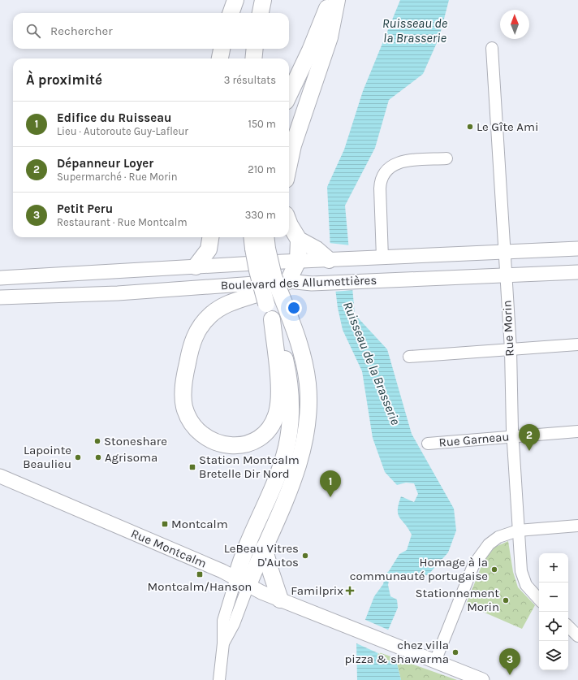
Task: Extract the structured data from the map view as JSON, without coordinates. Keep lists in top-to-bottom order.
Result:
{
  "streets": {
    "main road": ["Boulevard des Allumettières", "Rue Montcalm"],
    "street": ["Rue Morin", "Rue Garneau"]
  },
  "crossings": [
    ["Boulevard des Allumettières", "Rue Morin"],
    ["Rue Morin", "Rue Garneau"]
  ],
  "water": ["Ruisseau de la Brasserie"],
  "places": {
    "other": [
      "Le Gîte Ami",
      "Stoneshare",
      "Lapointe Beaulieu",
      "Agrisoma",
      "LeBeau Vitres D'Autos",
      "Homage à la communauté portugaise",
      "Stationnement Morin",
      "chez villa pizza & shawarma"
    ],
    "transit": ["Station Montcalm Bretelle Dir Nord", "Montcalm", "Montcalm/Hanson"],
    "health": ["Familprix"]
  },
  "north": "top",
  "page": {
    "search": "Rechercher",
    "heading": ["À proximité", "3 résultats"],
    "list": [
      {
        "mark": "1",
        "name": "Edifice du Ruisseau",
        "note": "Lieu · Autoroute Guy-Lafleur",
        "value": "150 m"
      },
      {
        "mark": "2",
        "name": "Dépanneur Loyer",
        "note": "Supermarché · Rue Morin",
        "value": "210 m"
      },
      {
        "mark": "3",
        "name": "Petit Peru",
        "note": "Restaurant · Rue Montcalm",
        "value": "330 m"
      }
    ],
    "pins": ["2", "1", "3"],
    "map_buttons": ["+", "−"]
  }
}
